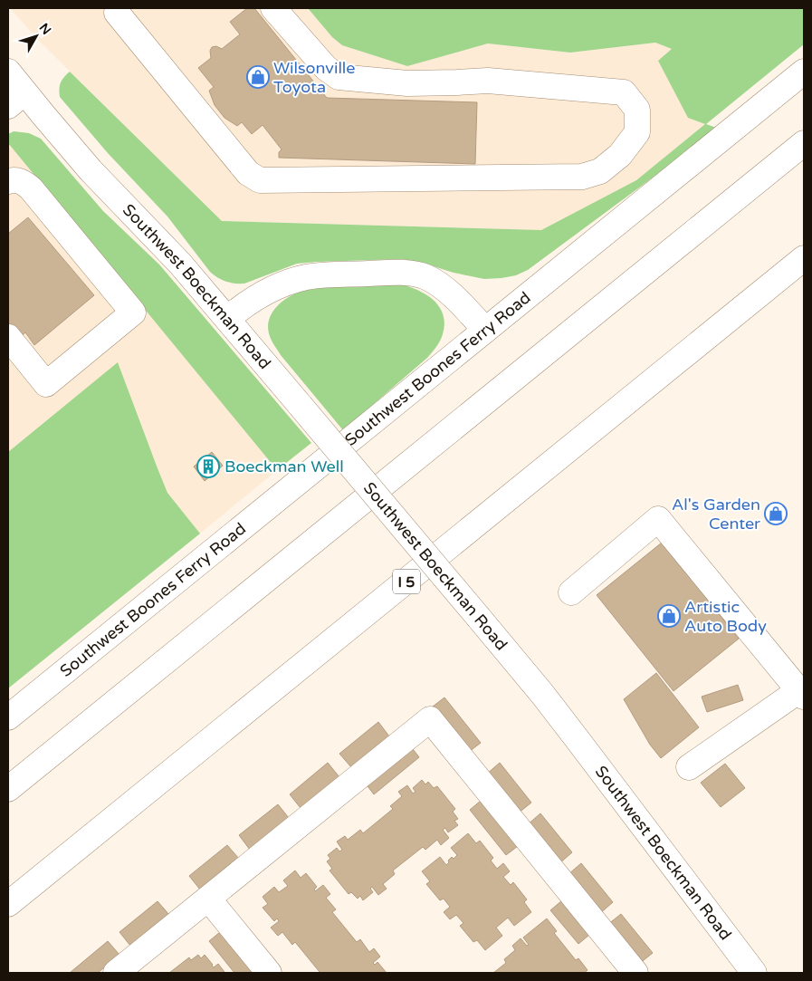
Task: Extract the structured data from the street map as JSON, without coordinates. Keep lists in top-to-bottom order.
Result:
{
  "streets": {
    "main road": ["Southwest Boeckman Road", "Southwest Boones Ferry Road", "I 5"]
  },
  "places": {
    "shop": ["Wilsonville Toyota", "Al's Garden Center", "Artistic Auto Body"],
    "building": ["Boeckman Well"]
  },
  "north": "top right"
}
